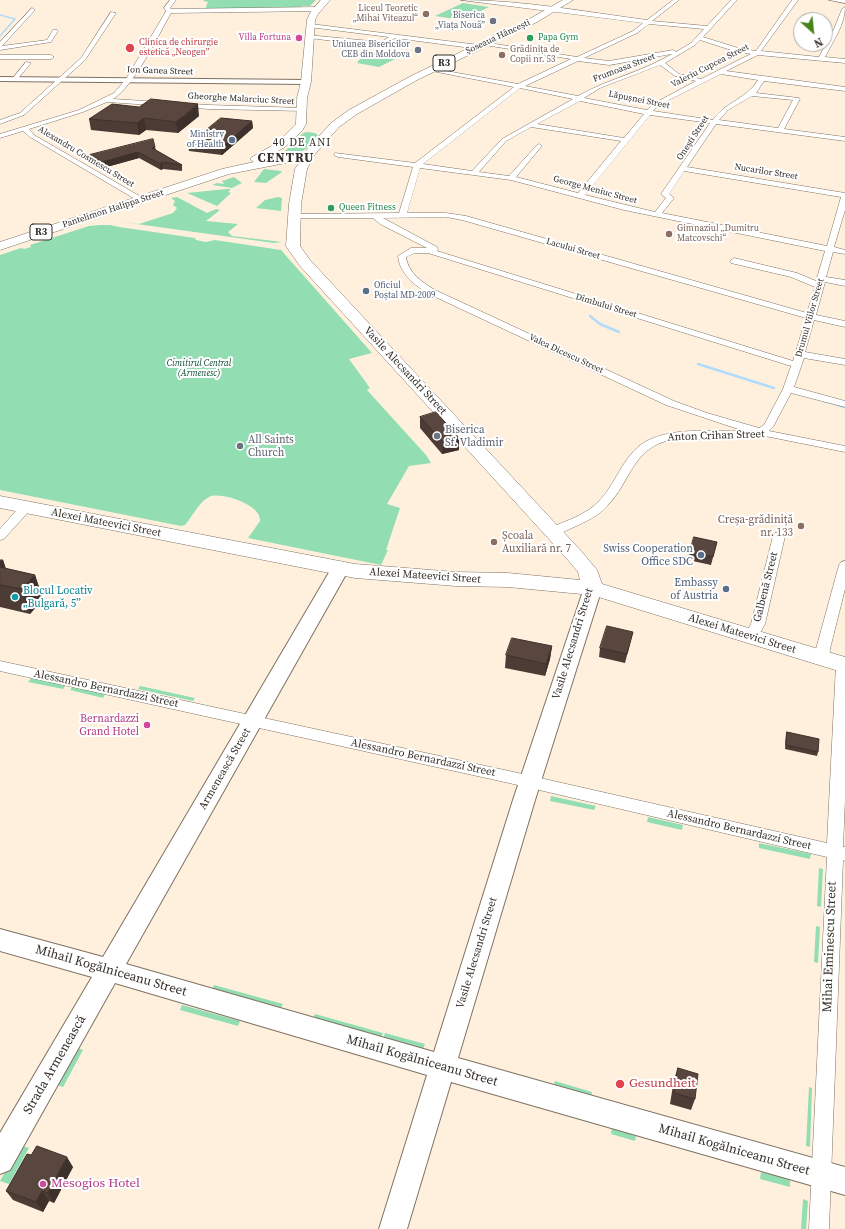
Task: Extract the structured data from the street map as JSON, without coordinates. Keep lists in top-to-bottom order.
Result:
{
  "streets": {
    "main road": [
      "Șoseaua Hâncești",
      "R3",
      "Pantelimon Halippa Street",
      "Vasile Alecsandri Street",
      "Alexei Mateevici Street",
      "Armenească Street",
      "Mihail Kogălniceanu Street",
      "Strada Armenească"
    ],
    "street": [
      "Valeriu Cupcea Street",
      "Frumoasa Street",
      "Ion Ganea Street",
      "Gheorghe Malarciuc Street",
      "Lăpușnei Street",
      "Onești Street",
      "Alexandru Cosmescu Street",
      "Nucarilor Street",
      "George Meniuc Street",
      "Lacului Street",
      "Dîmbului Street",
      "Drumul Viilor Street",
      "Valea Dicescu Street",
      "Anton Crihan Street",
      "Galbenă Street",
      "Alessandro Bernardazzi Street",
      "Mihai Eminescu Street"
    ]
  },
  "crossings": [
    ["Șoseaua Hâncești", "R3"],
    ["Șoseaua Hâncești", "Lăpușnei Street"],
    ["R3", "Pantelimon Halippa Street"],
    ["R3", "Vasile Alecsandri Street"],
    ["Valeriu Cupcea Street", "Lăpușnei Street"],
    ["Valeriu Cupcea Street", "George Meniuc Street"],
    ["Frumoasa Street", "Lăpușnei Street"],
    ["Frumoasa Street", "George Meniuc Street"],
    ["Lăpușnei Street", "Onești Street"],
    ["Onești Street", "Nucarilor Street"],
    ["Onești Street", "George Meniuc Street"],
    ["Alexandru Cosmescu Street", "Pantelimon Halippa Street"],
    ["Nucarilor Street", "Drumul Viilor Street"],
    ["George Meniuc Street", "Drumul Viilor Street"],
    ["Pantelimon Halippa Street", "Vasile Alecsandri Street"],
    ["Lacului Street", "Drumul Viilor Street"],
    ["Lacului Street", "Vasile Alecsandri Street"],
    ["Dîmbului Street", "Drumul Viilor Street"],
    ["Dîmbului Street", "Valea Dicescu Street"],
    ["Drumul Viilor Street", "Valea Dicescu Street"],
    ["Drumul Viilor Street", "Anton Crihan Street"],
    ["Valea Dicescu Street", "Anton Crihan Street"],
    ["Vasile Alecsandri Street", "Anton Crihan Street"],
    ["Vasile Alecsandri Street", "Alexei Mateevici Street"],
    ["Vasile Alecsandri Street", "Alessandro Bernardazzi Street"],
    ["Vasile Alecsandri Street", "Mihail Kogălniceanu Street"],
    ["Alexei Mateevici Street", "Galbenă Street"],
    ["Alexei Mateevici Street", "Armenească Street"],
    ["Alexei Mateevici Street", "Mihai Eminescu Street"],
    ["Alessandro Bernardazzi Street", "Armenească Street"],
    ["Alessandro Bernardazzi Street", "Mihai Eminescu Street"],
    ["Armenească Street", "Mihail Kogălniceanu Street"],
    ["Armenească Street", "Strada Armenească"],
    ["Mihai Eminescu Street", "Mihail Kogălniceanu Street"],
    ["Mihail Kogălniceanu Street", "Strada Armenească"]
  ],
  "districts": ["40 DE ANI", "CENTRU"],
  "parks": ["Cimitirul Central (Armenesc)"],
  "places": [
    "Liceul Teoretic „Mihai Viteazul“",
    "Biserica „Viața Nouă”",
    "Villa Fortuna",
    "Papa Gym",
    "Clinica de chirurgie estetică „Neogen”",
    "Uniunea Bisericilor CEB din Moldova",
    "Grădinița de Copii nr. 53",
    "Ministry of Health",
    "Queen Fitness",
    "Gimnaziul „Dumitru Matcovschi“",
    "Oficiul Poștal MD-2009",
    "Biserica Sf. Vladimir",
    "All Saints Church",
    "Creșa-grădiniță nr. 133",
    "Școala Auxiliară nr. 7",
    "Swiss Cooperation Office SDC",
    "Embassy of Austria",
    "Blocul Locativ „Bulgară, 5”",
    "Bernardazzi Grand Hotel",
    "Gesundheit",
    "Mesogios Hotel"
  ],
  "north": "bottom right"
}
